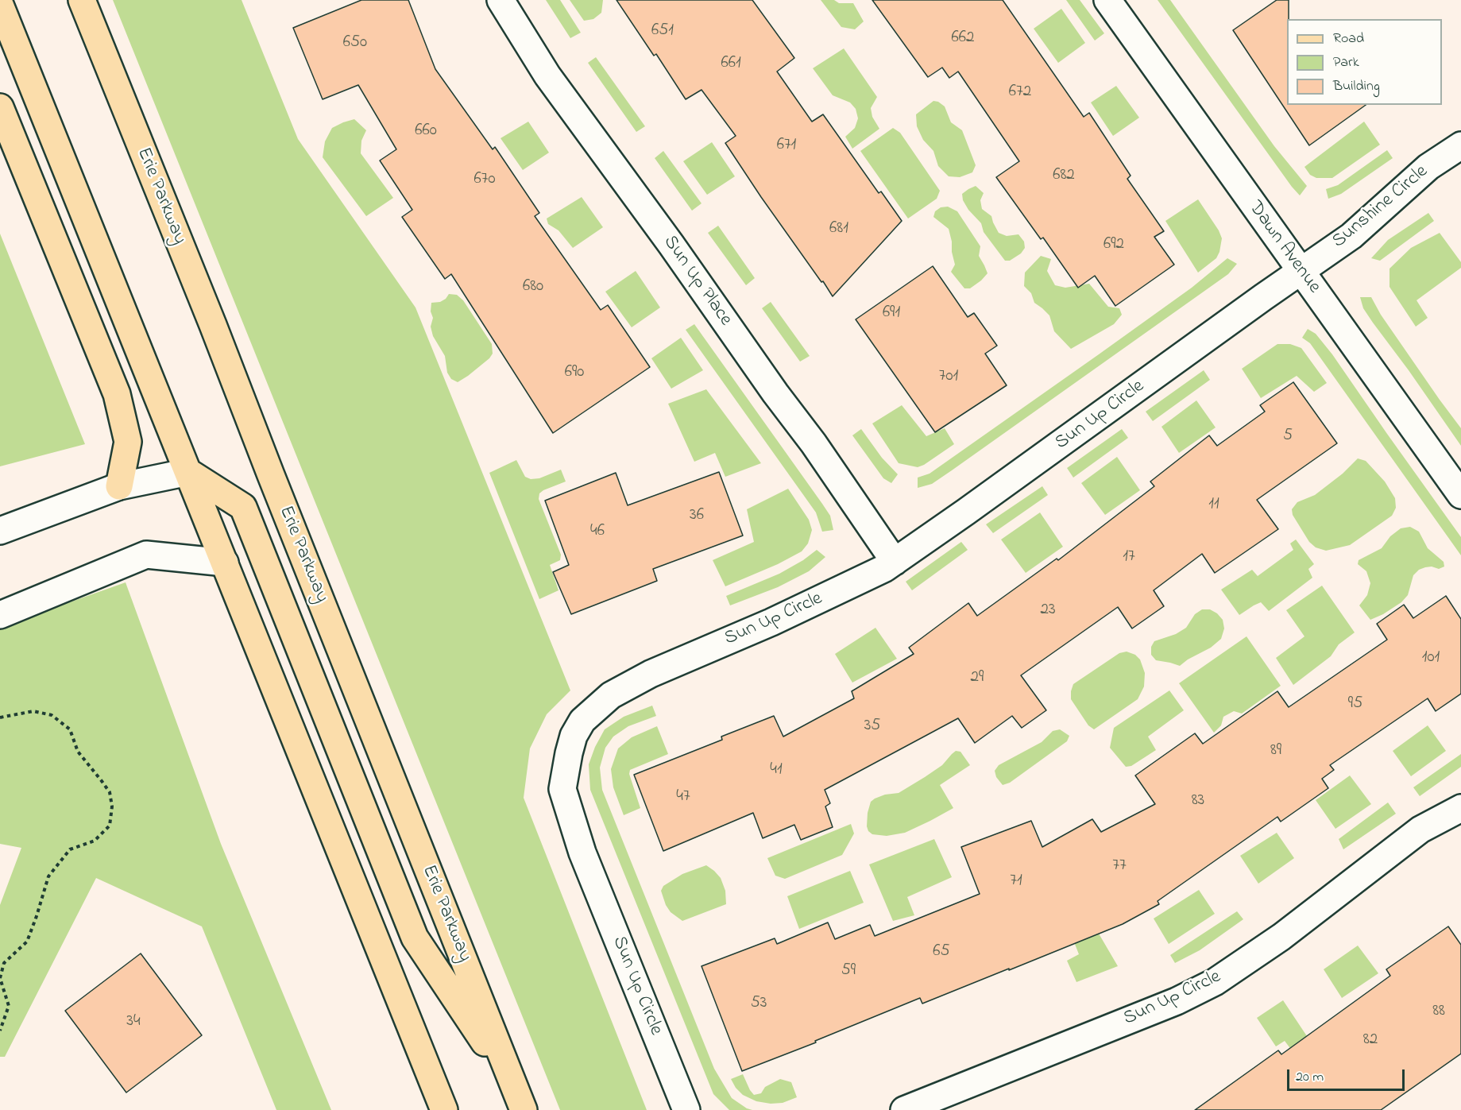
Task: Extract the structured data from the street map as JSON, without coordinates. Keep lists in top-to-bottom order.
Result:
{
  "streets": {
    "main road": ["Erie Parkway"],
    "street": [
      "Sunshine Circle",
      "Dawn Avenue",
      "Sun Up Place",
      "Sun Up Circle"
    ]
  },
  "crossings": [
    ["Sunshine Circle", "Dawn Avenue"],
    ["Sunshine Circle", "Sun Up Circle"],
    ["Dawn Avenue", "Sun Up Circle"],
    ["Sun Up Place", "Sun Up Circle"]
  ],
  "house_numbers": [
    "651",
    "662",
    "650",
    "661",
    "672",
    "660",
    "671",
    "682",
    "670",
    "681",
    "692",
    "680",
    "691",
    "690",
    "701",
    "5",
    "11",
    "36",
    "46",
    "17",
    "23",
    "101",
    "29",
    "95",
    "35",
    "89",
    "41",
    "47",
    "83",
    "77",
    "71",
    "65",
    "59",
    "53",
    "88",
    "34",
    "82"
  ],
  "legend": ["Road", "Park", "Building"],
  "scale_bar": "20 m"
}
